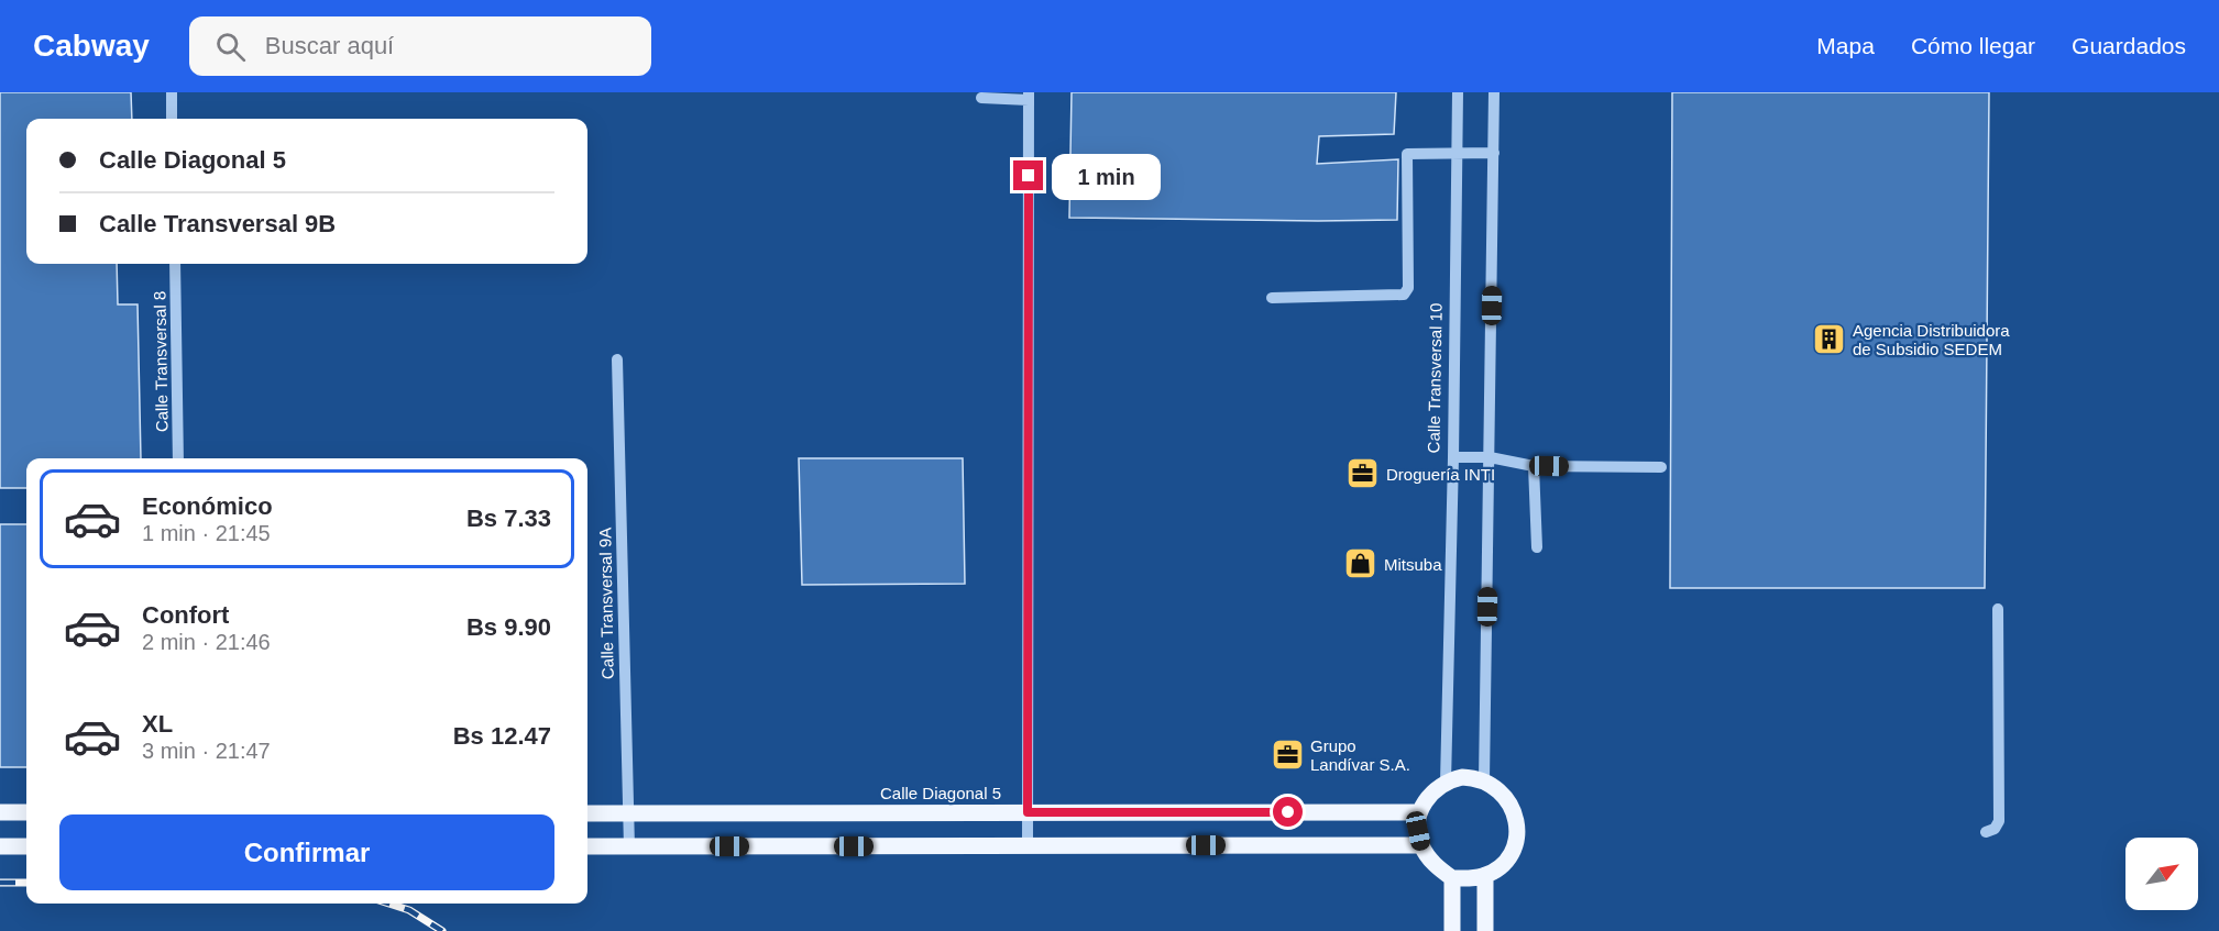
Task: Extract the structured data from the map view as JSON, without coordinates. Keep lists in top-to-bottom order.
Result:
{
  "streets": {
    "main road": ["Calle Diagonal 5"],
    "street": ["Calle Transversal 8", "Calle Transversal 10", "Calle Transversal 9A"]
  },
  "crossings": [
    ["Calle Transversal 10", "Calle Diagonal 5"],
    ["Calle Transversal 9A", "Calle Diagonal 5"]
  ],
  "places": {
    "building": ["Agencia Distribuidora de Subsidio SEDEM"],
    "office": ["Droguería INTI", "Grupo Landívar S.A."],
    "shop": ["Mitsuba"]
  },
  "north": "top right",
  "page": {
    "header": "Cabway",
    "search": "Buscar aquí",
    "nav": ["Mapa", "Cómo llegar", "Guardados"],
    "banner": ["Calle Diagonal 5", "Calle Transversal 9B"],
    "bubble": "1 min",
    "list": [
      {
        "name": "Económico",
        "note": "1 min · 21:45",
        "value": "Bs 7.33"
      },
      {
        "name": "Confort",
        "note": "2 min · 21:46",
        "value": "Bs 9.90"
      },
      {
        "name": "XL",
        "note": "3 min · 21:47",
        "value": "Bs 12.47"
      }
    ],
    "buttons": "Confirmar"
  }
}
